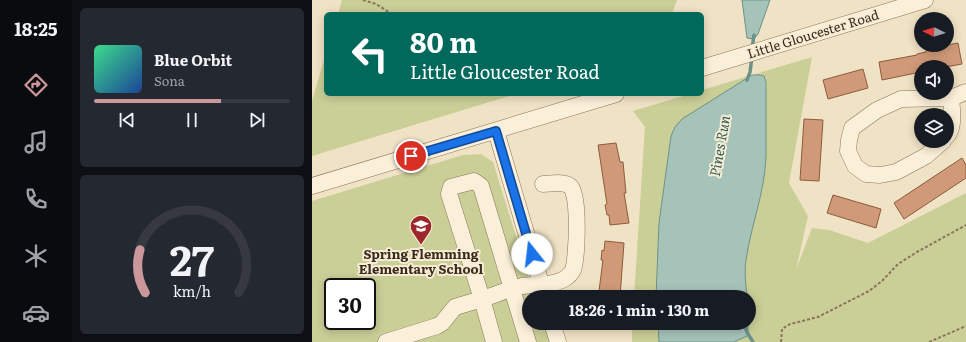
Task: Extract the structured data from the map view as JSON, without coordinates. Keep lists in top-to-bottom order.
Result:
{
  "streets": {
    "street": ["Little Gloucester Road"]
  },
  "water": ["Pines Run"],
  "places": {
    "school or university": ["Spring Flemming Elementary School"]
  },
  "north": "left",
  "page": {
    "tabs": "18:25",
    "turn": ["80 m", "Little Gloucester Road"],
    "song": ["Blue Orbit", "Sona"],
    "limit": "30",
    "trip": "18:26 · 1 min · 130 m",
    "gauge": ["27", "km/h"]
  }
}
